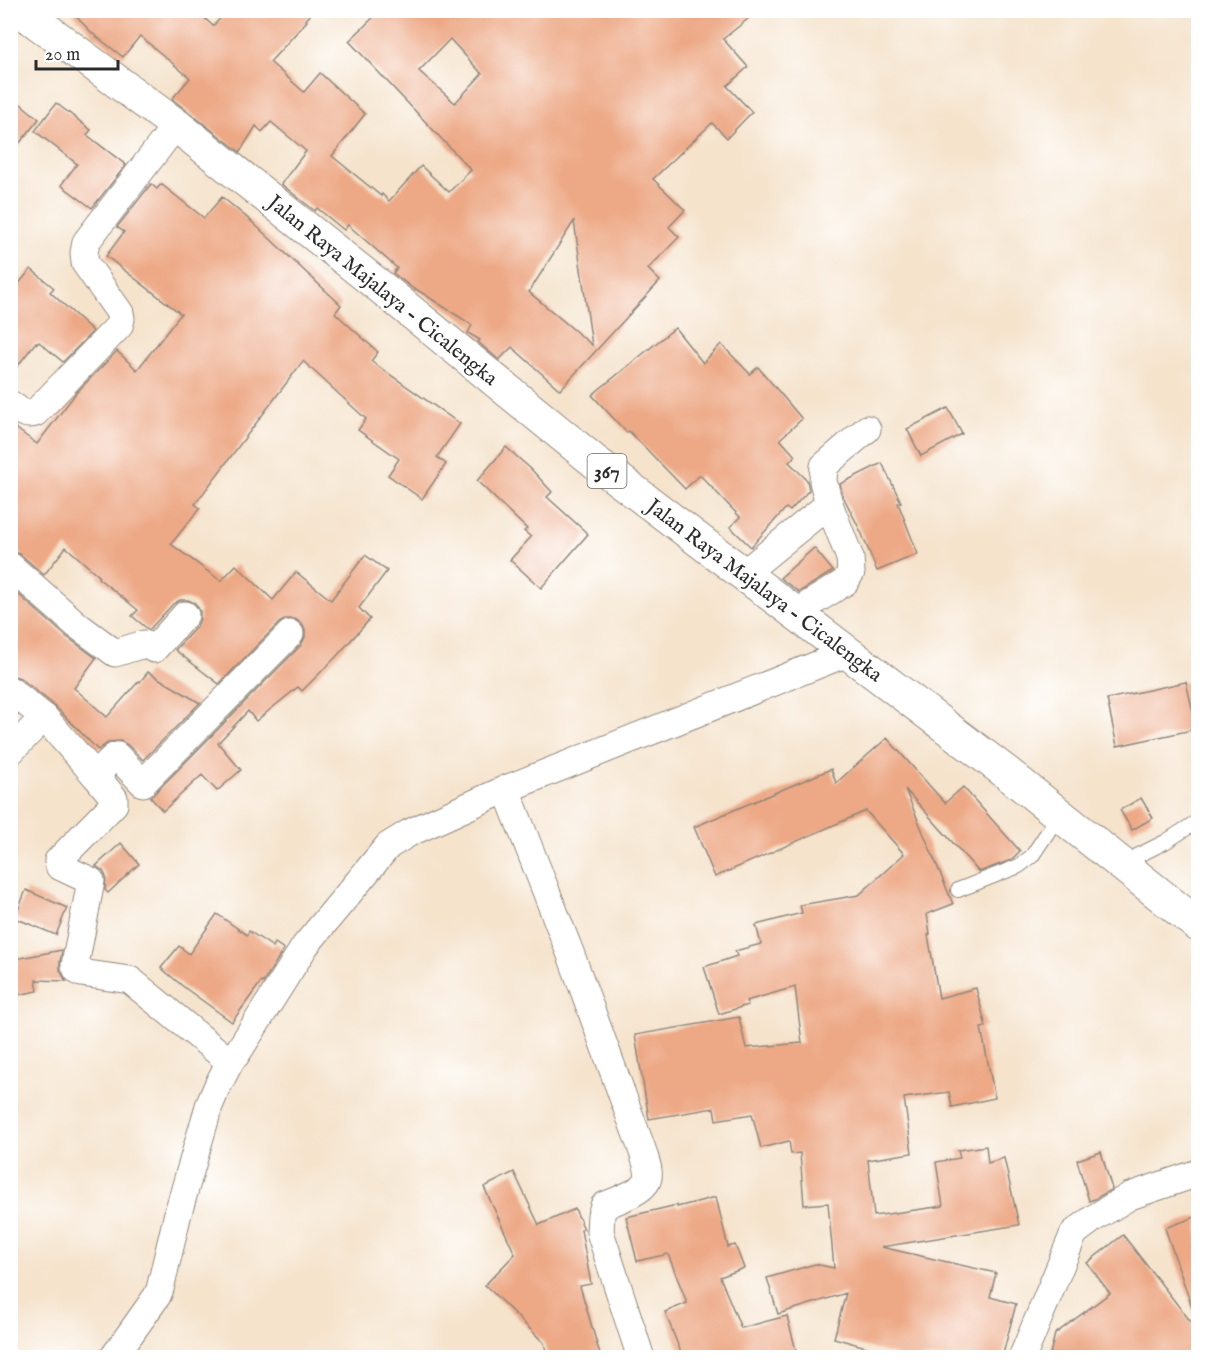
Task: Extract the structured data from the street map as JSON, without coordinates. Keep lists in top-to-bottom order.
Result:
{
  "streets": {
    "main road": ["Jalan Raya Majalaya - Cicalengka", "367"]
  },
  "scale_bar": "20 m"
}
